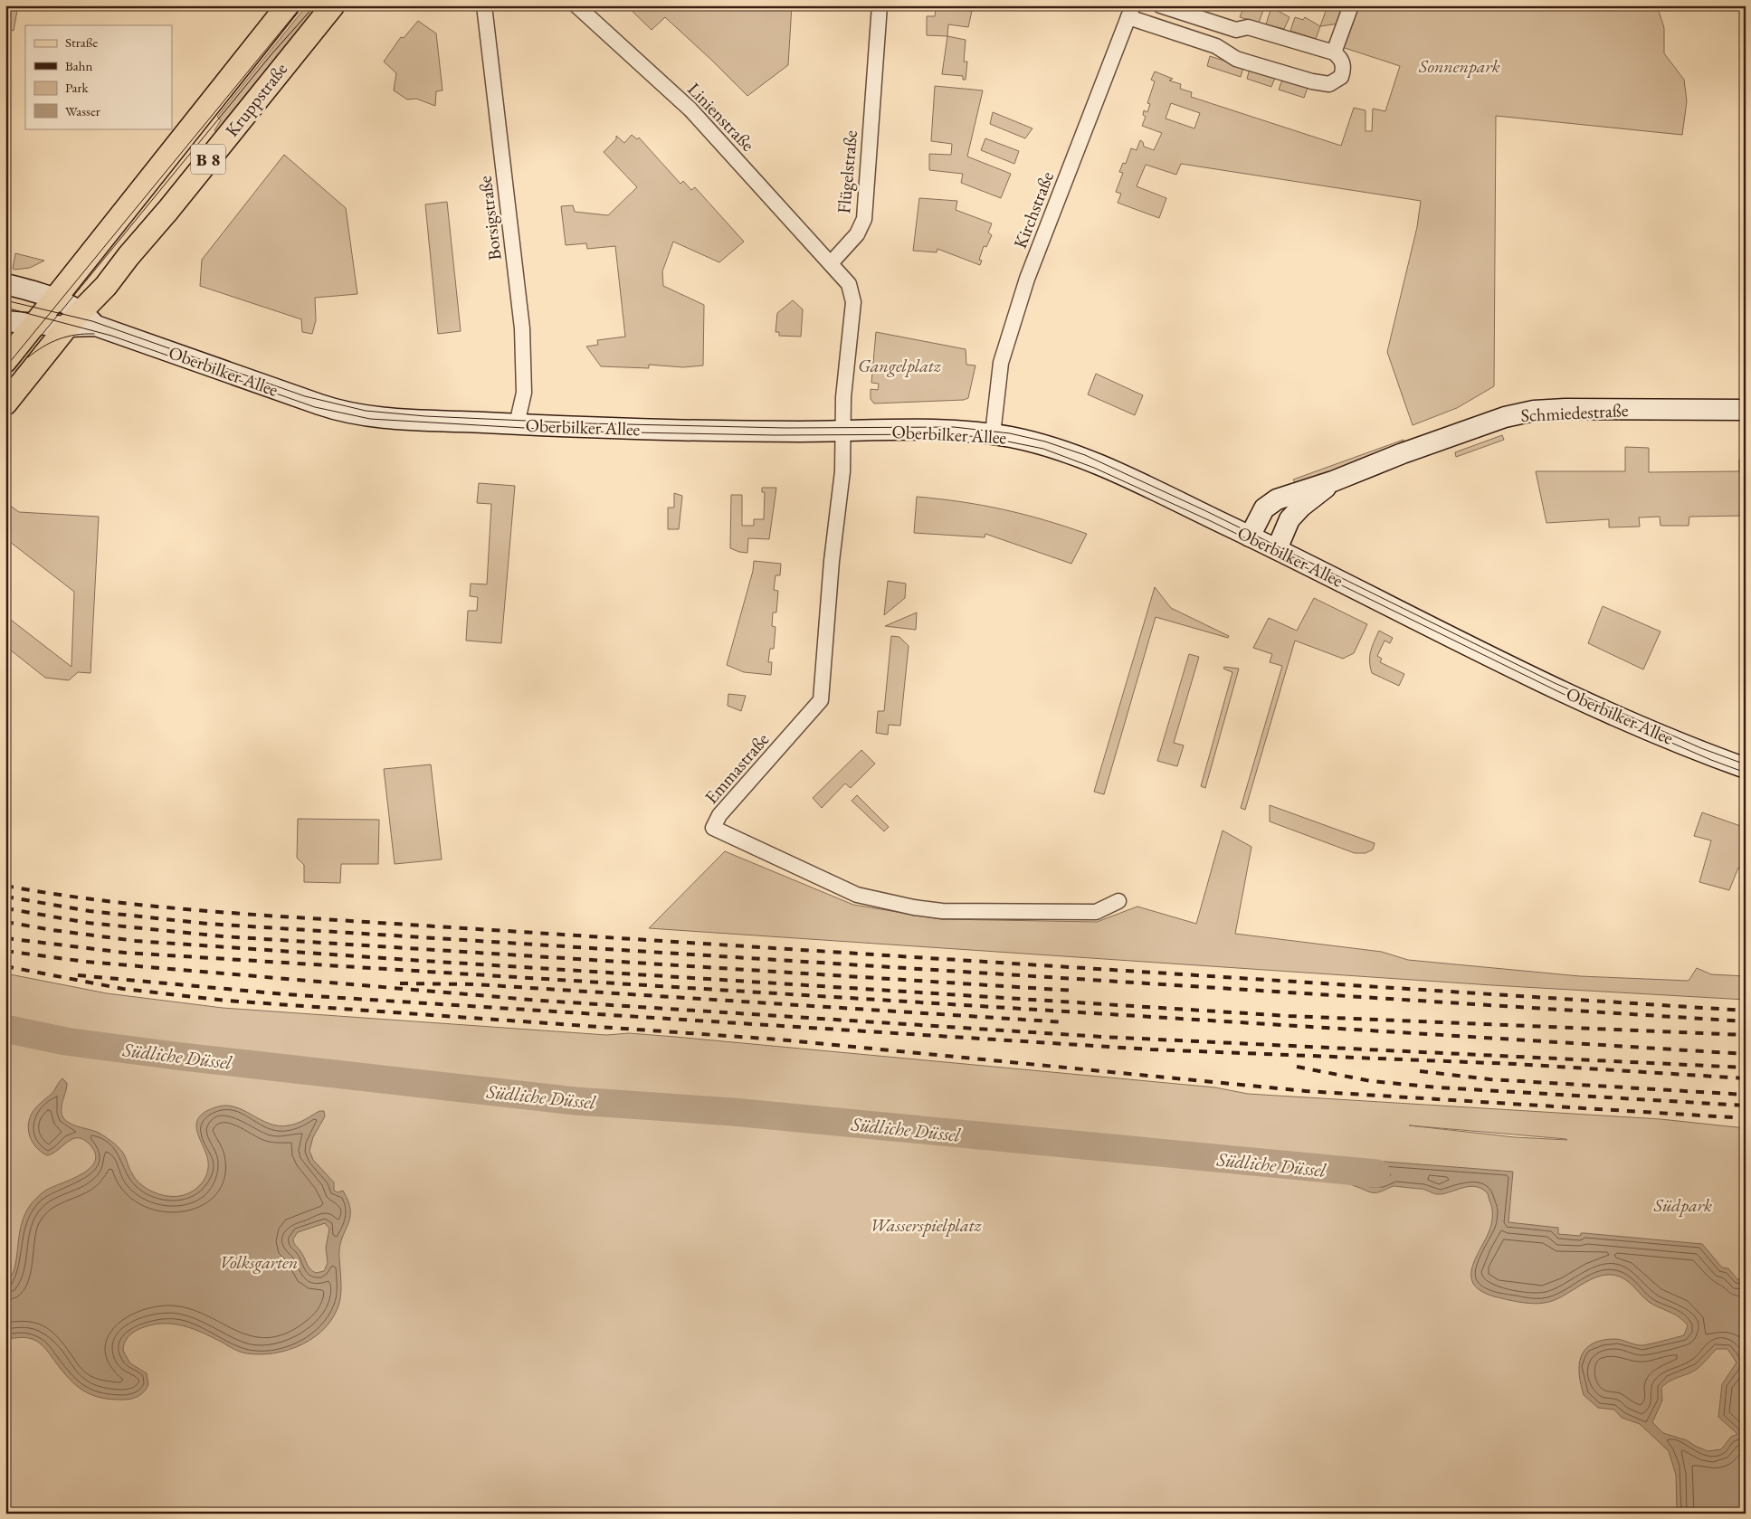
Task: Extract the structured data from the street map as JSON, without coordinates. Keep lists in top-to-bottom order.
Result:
{
  "streets": {
    "main road": [
      "Kruppstraße",
      "B 8",
      "Oberbilker Allee",
      "Schmiedestraße"
    ],
    "street": [
      "Linienstraße",
      "Flügelstraße",
      "Kirchstraße",
      "Borsigstraße",
      "Emmastraße"
    ]
  },
  "crossings": [
    ["Kruppstraße", "Oberbilker Allee"],
    ["Linienstraße", "Flügelstraße"],
    ["Kirchstraße", "Oberbilker Allee"],
    ["Borsigstraße", "Oberbilker Allee"],
    ["Oberbilker Allee", "Schmiedestraße"],
    ["Oberbilker Allee", "Emmastraße"]
  ],
  "water": ["Südliche Düssel"],
  "parks": [
    "Sonnenpark",
    "Gangelplatz",
    "Südpark",
    "Wasserspielplatz",
    "Volksgarten"
  ],
  "legend": [
    "Straße",
    "Bahn",
    "Park",
    "Wasser"
  ]
}
